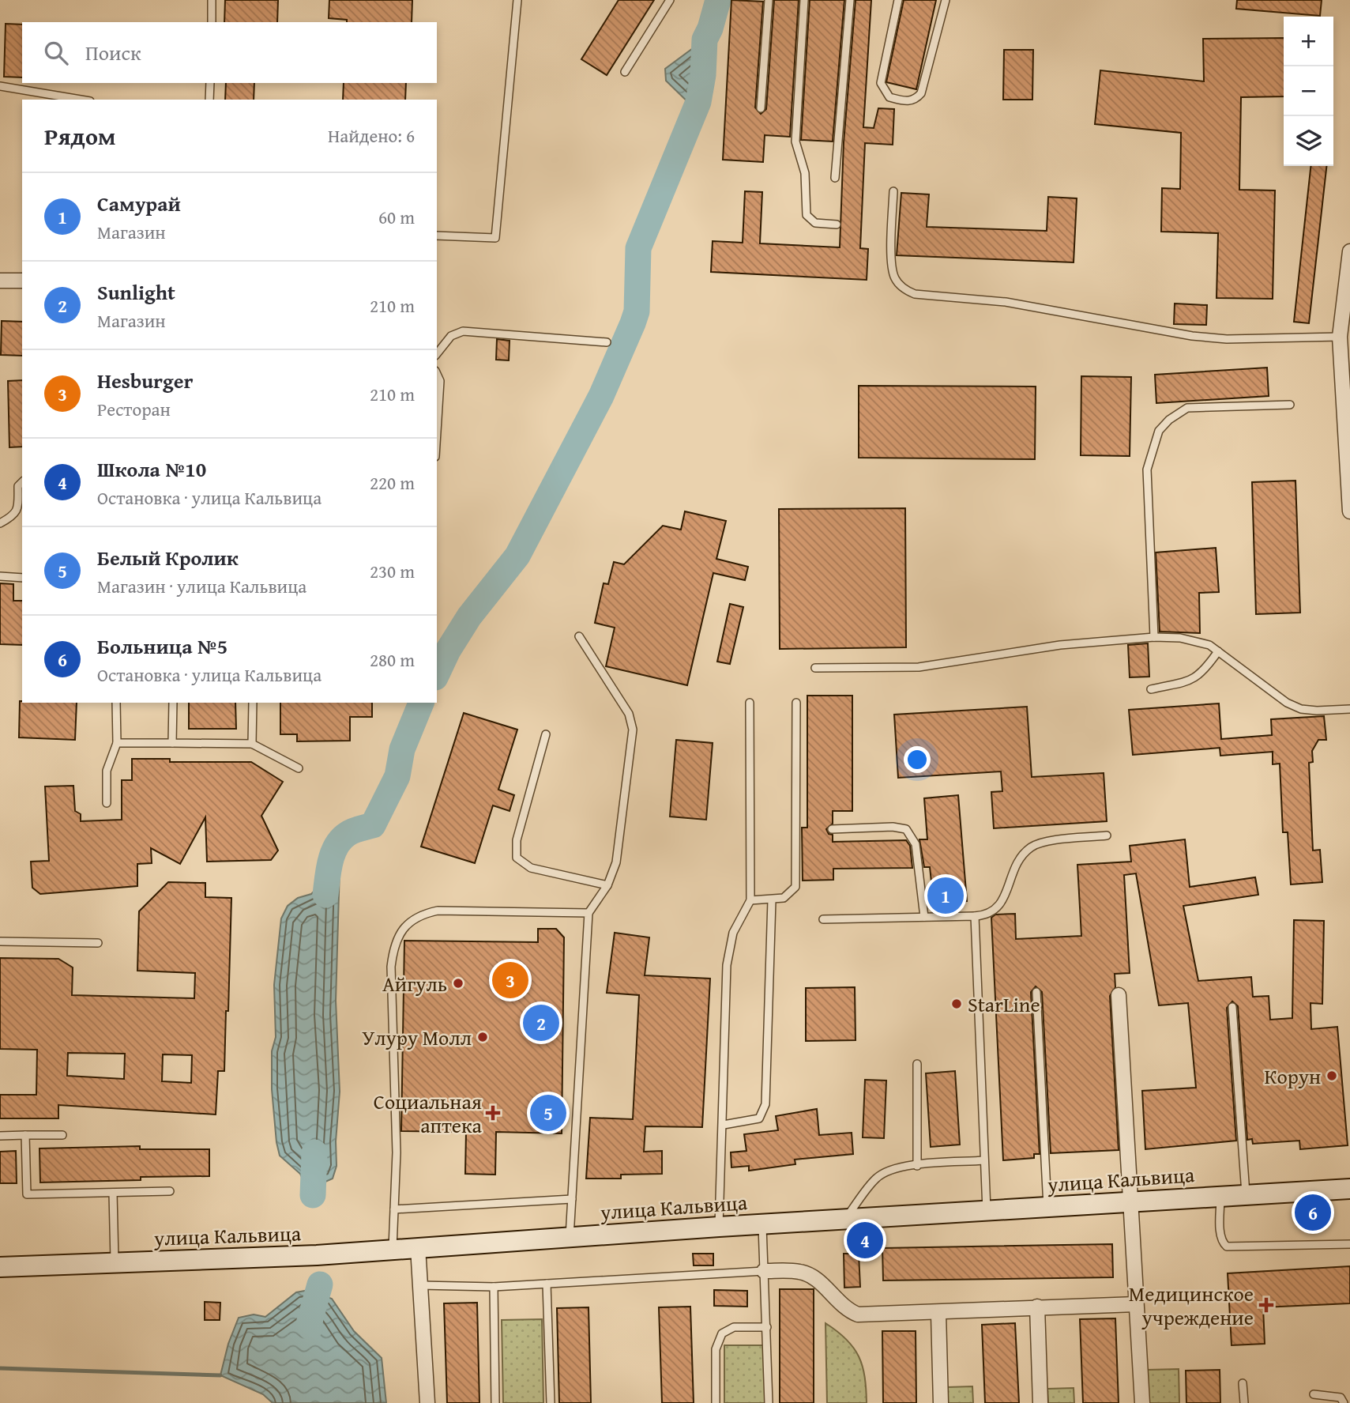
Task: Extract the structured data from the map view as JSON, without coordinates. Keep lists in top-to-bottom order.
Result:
{
  "streets": {
    "street": ["улица Кальвица"]
  },
  "places": {
    "other": [
      "Айгуль",
      "StarLine",
      "Улуру Молл",
      "Корун"
    ],
    "health": ["Социальная аптека", "Медицинское учреждение"]
  },
  "page": {
    "map_buttons": ["+", "−"],
    "search": "Поиск",
    "heading": ["Рядом", "Найдено: 6"],
    "list": [
      {
        "mark": "1",
        "name": "Самурай",
        "note": "Магазин",
        "value": "60 m"
      },
      {
        "mark": "2",
        "name": "Sunlight",
        "note": "Магазин",
        "value": "210 m"
      },
      {
        "mark": "3",
        "name": "Hesburger",
        "note": "Ресторан",
        "value": "210 m"
      },
      {
        "mark": "4",
        "name": "Школа №10",
        "note": "Остановка · улица Кальвица",
        "value": "220 m"
      },
      {
        "mark": "5",
        "name": "Белый Кролик",
        "note": "Магазин · улица Кальвица",
        "value": "230 m"
      },
      {
        "mark": "6",
        "name": "Больница №5",
        "note": "Остановка · улица Кальвица",
        "value": "280 m"
      }
    ],
    "pins": [
      "1",
      "3",
      "2",
      "5",
      "6",
      "4"
    ]
  }
}
